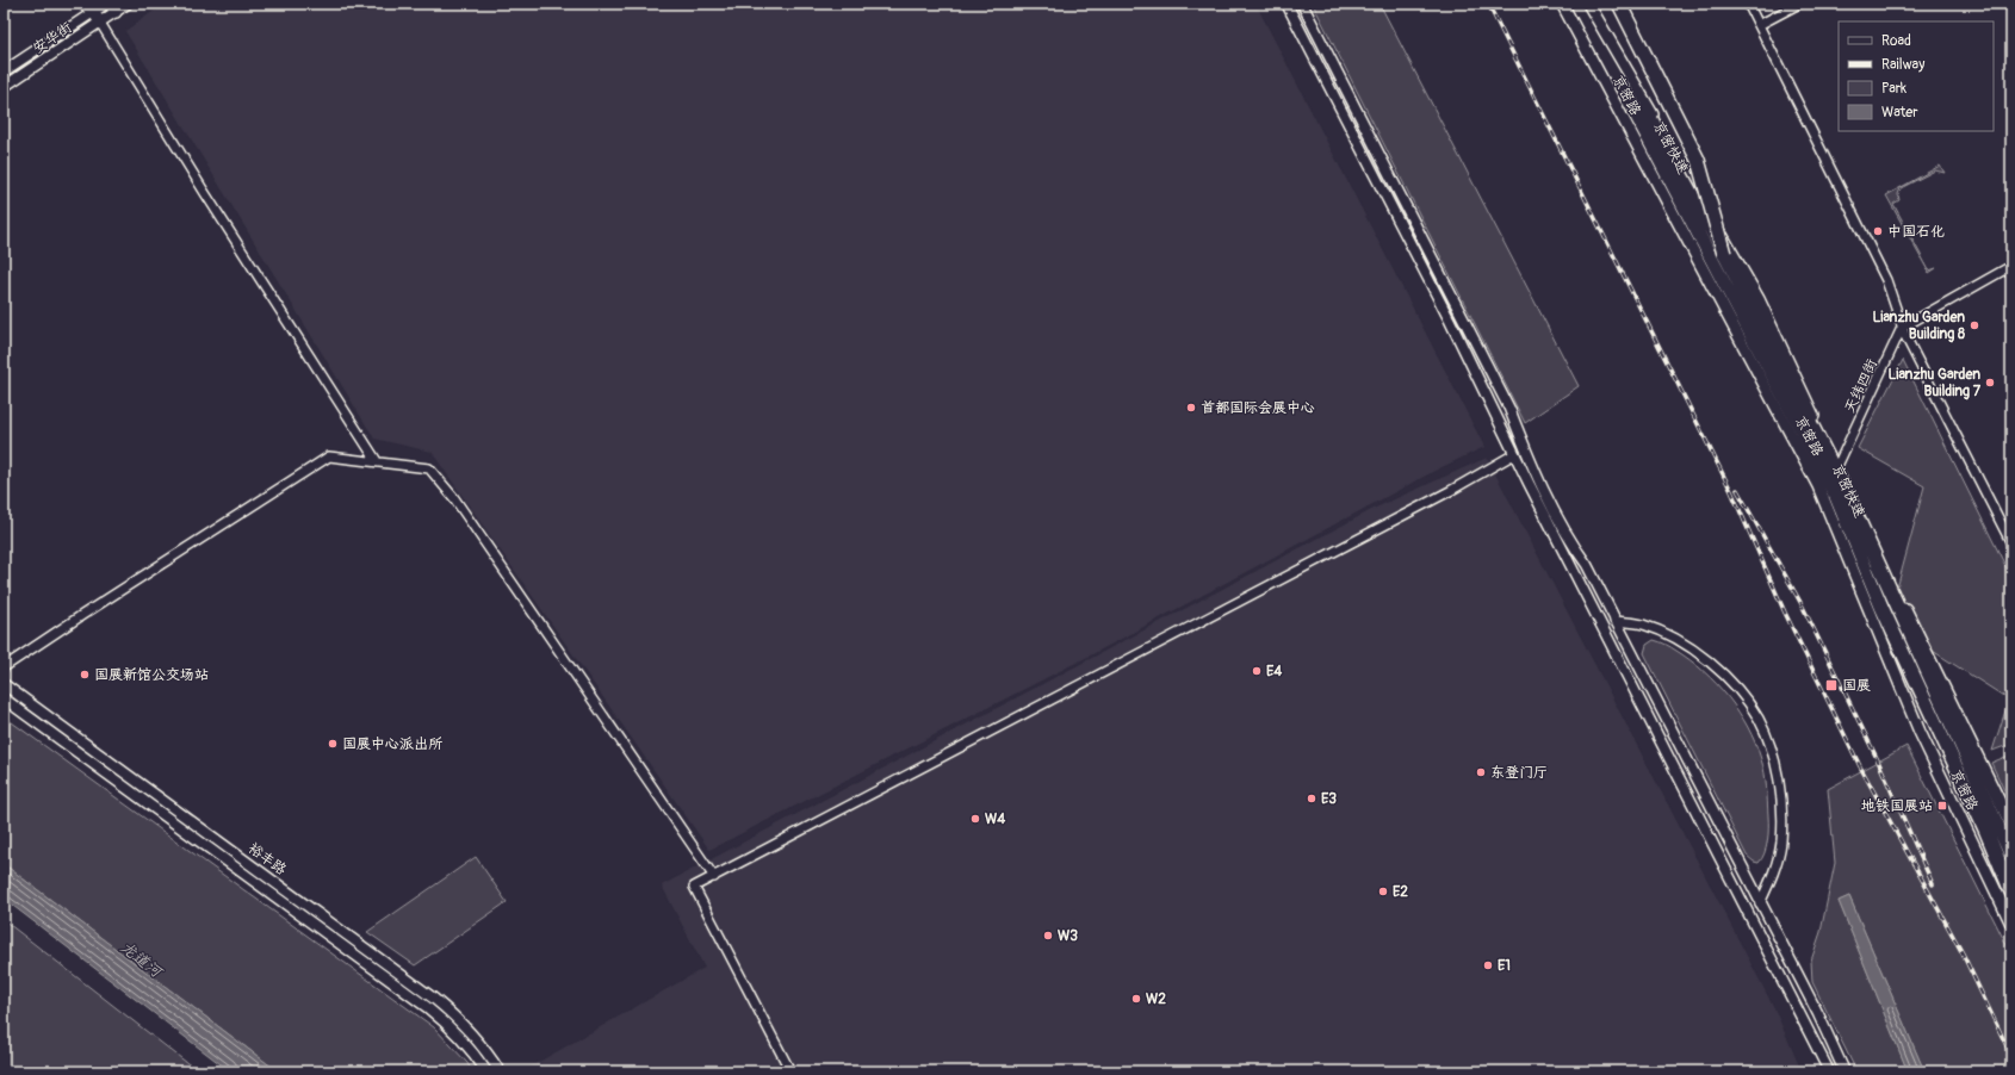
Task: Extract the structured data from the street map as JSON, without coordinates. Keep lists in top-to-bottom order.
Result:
{
  "streets": {
    "highway": ["京密快速"],
    "main road": ["京密路"],
    "street": ["安华街", "天纬四街", "裕丰路"]
  },
  "crossings": [
    ["京密路", "天纬四街"]
  ],
  "water": ["龙道河"],
  "places": {
    "other": [
      "中国石化",
      "Lianzhu Garden Building 8",
      "Lianzhu Garden Building 7",
      "首都国际会展中心",
      "E4",
      "国展新馆公交场站",
      "国展中心派出所",
      "东登门厅",
      "E3",
      "W4",
      "E2",
      "W3",
      "E1",
      "W2"
    ],
    "transit": ["国展", "地铁国展站"]
  },
  "legend": [
    "Road",
    "Railway",
    "Park",
    "Water"
  ]
}
